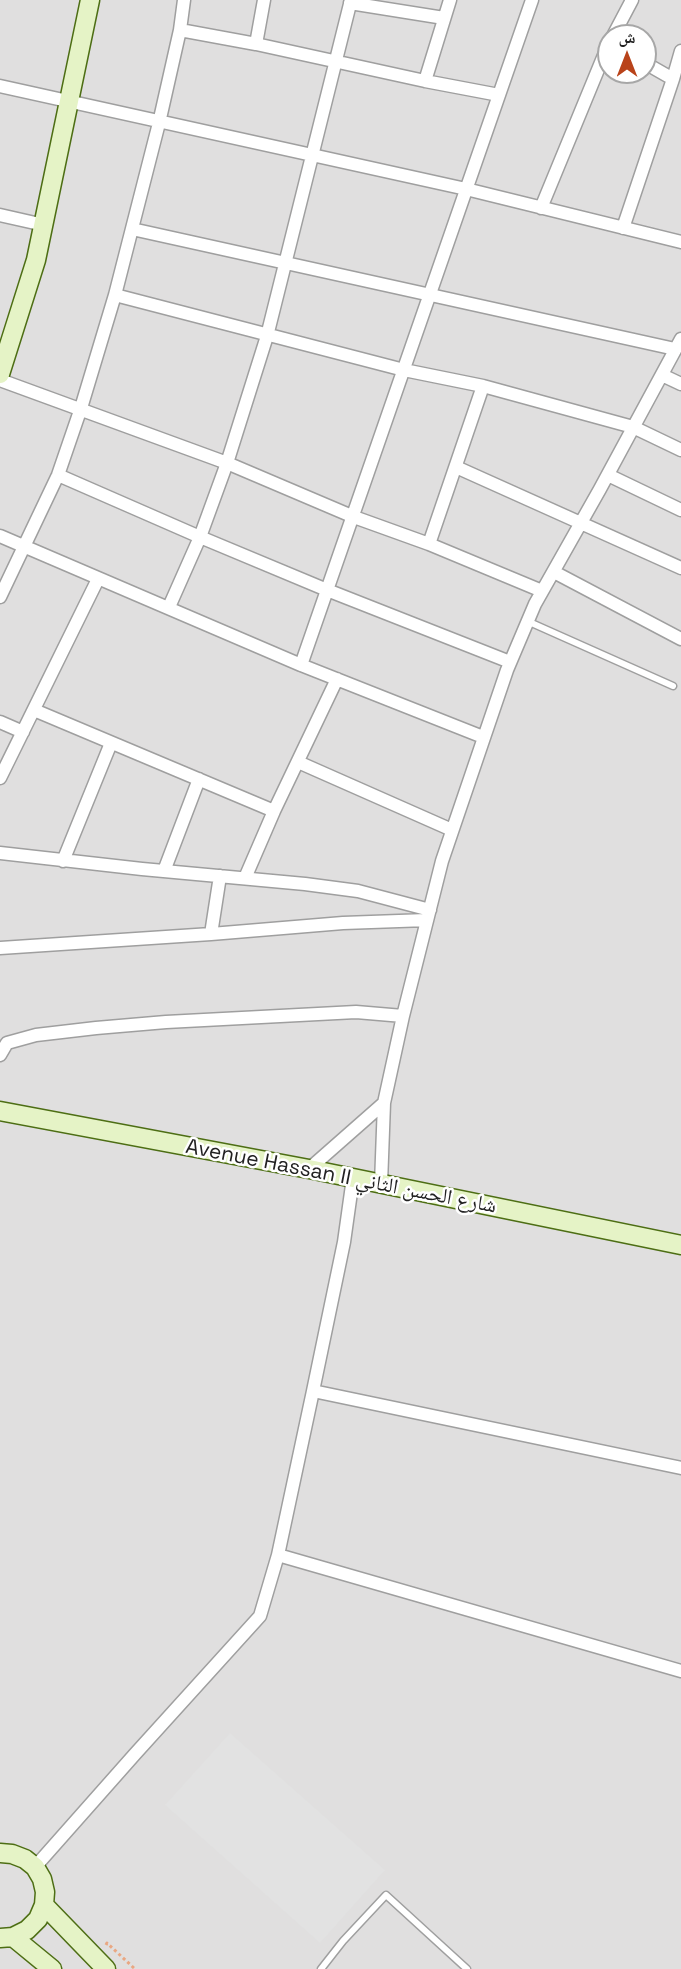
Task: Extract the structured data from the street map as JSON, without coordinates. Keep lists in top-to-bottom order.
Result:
{
  "streets": {
    "main road": ["Avenue Hassan II شارع الحسن الثاني"]
  },
  "north": "top"
}
